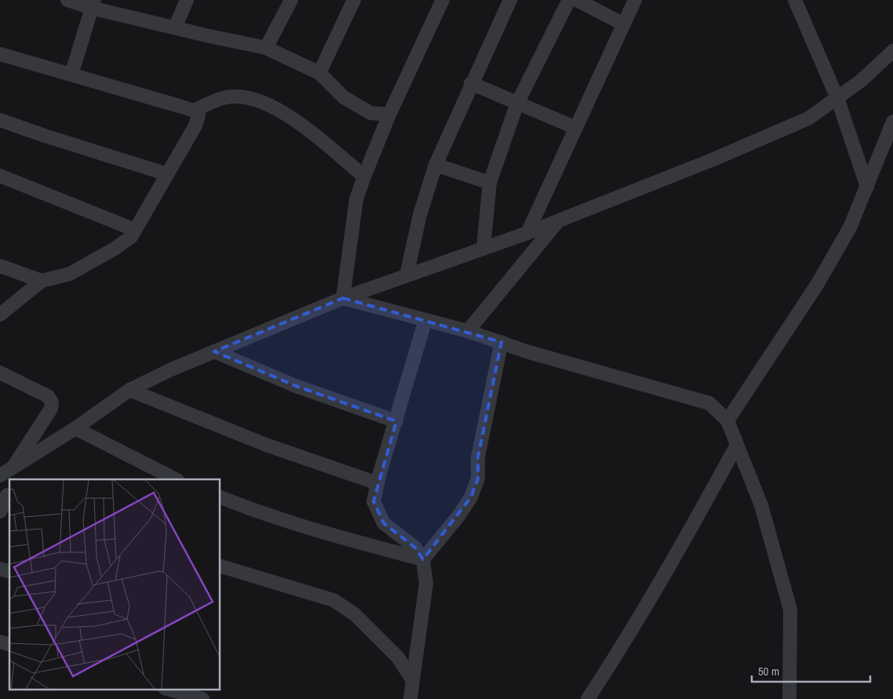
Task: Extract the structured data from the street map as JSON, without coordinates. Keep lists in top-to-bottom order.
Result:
{
  "scale_bar": "50 m"
}
